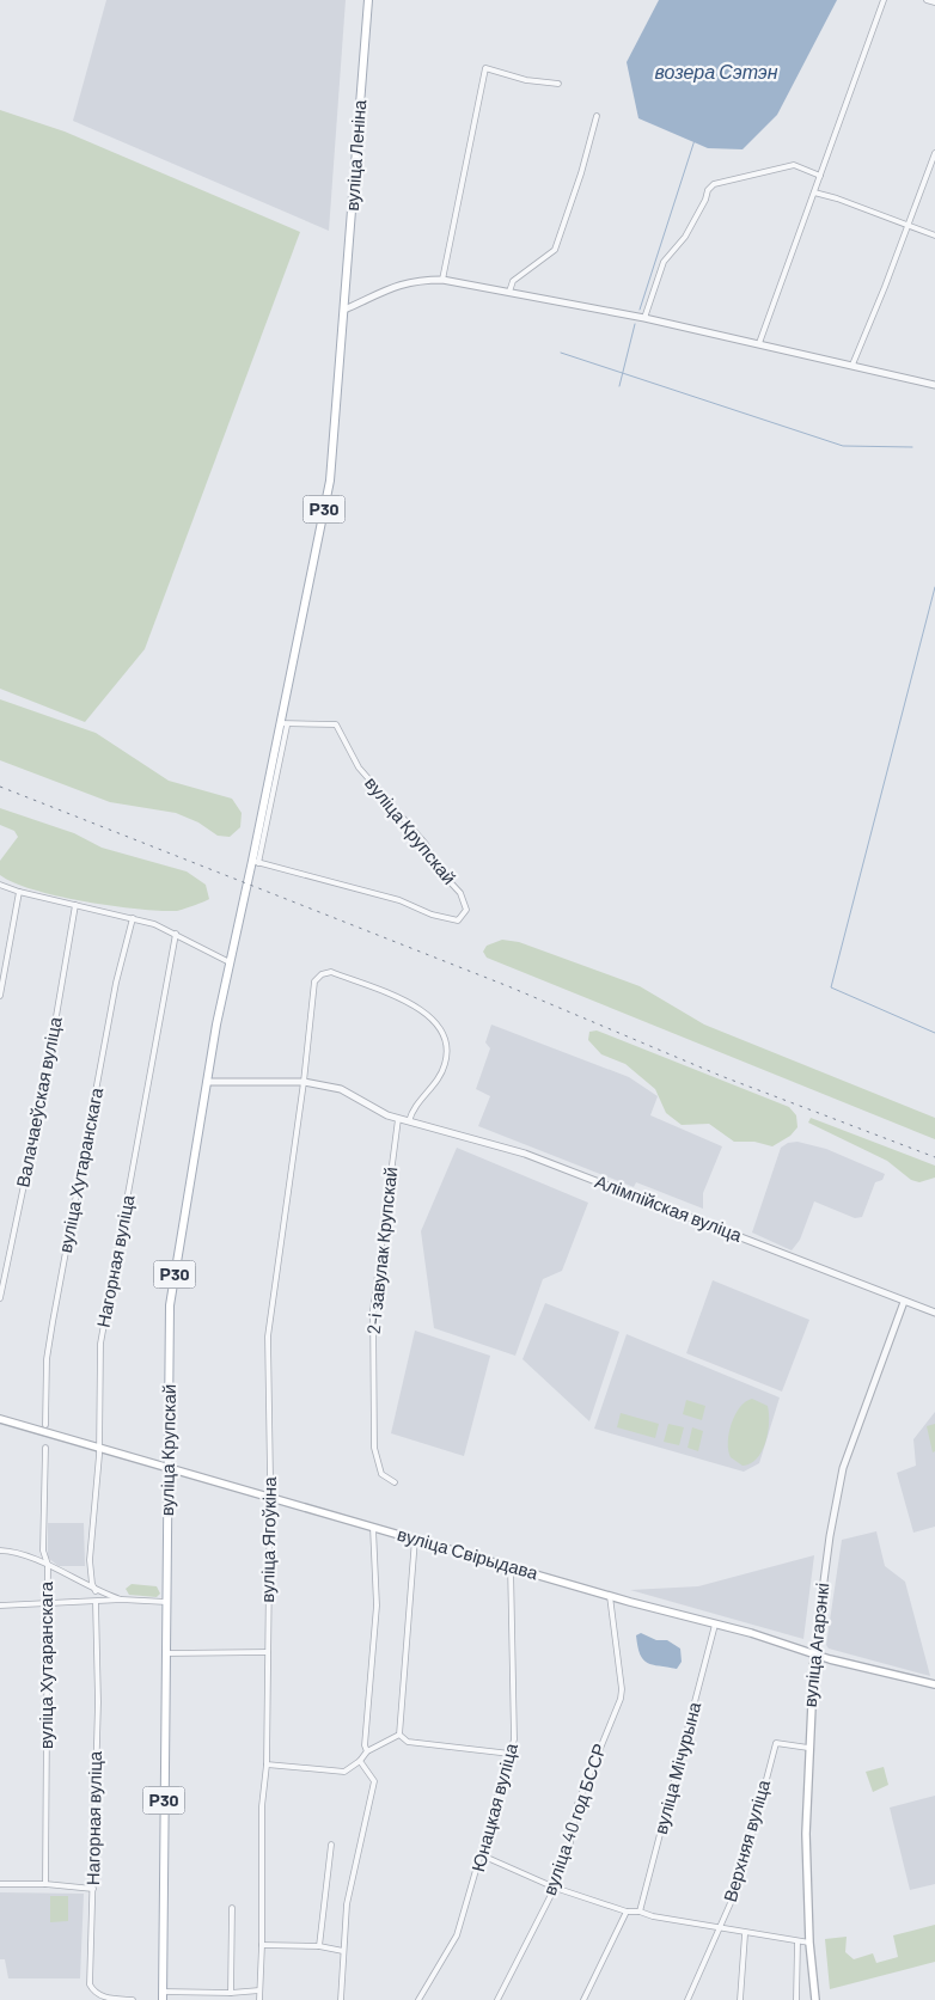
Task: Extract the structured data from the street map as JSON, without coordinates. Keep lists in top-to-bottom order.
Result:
{
  "streets": {
    "main road": [
      "вуліца Леніна",
      "Р30",
      "вуліца Крупскай",
      "вуліца Свірыдава",
      "вуліца Агарэнкі"
    ],
    "street": [
      "Валачаеўская вуліца",
      "вуліца Хутаранскага",
      "Алімпійская вуліца",
      "2-і завулак Крупскай",
      "Нагорная вуліца",
      "вуліца Ягоўкіна",
      "вуліца Мічурына",
      "Юнацкая вуліца",
      "вуліца 40 год БССР",
      "Верхняя вуліца"
    ]
  },
  "crossings": [
    ["вуліца Леніна", "Р30"],
    ["Р30", "вуліца Крупскай"],
    ["вуліца Крупскай", "вуліца Свірыдава"],
    ["Алімпійская вуліца", "2-і завулак Крупскай"],
    ["Алімпійская вуліца", "вуліца Ягоўкіна"],
    ["Алімпійская вуліца", "вуліца Агарэнкі"],
    ["Нагорная вуліца", "вуліца Свірыдава"],
    ["вуліца Ягоўкіна", "вуліца Свірыдава"],
    ["вуліца Свірыдава", "вуліца Агарэнкі"],
    ["вуліца Свірыдава", "вуліца Мічурына"],
    ["вуліца Свірыдава", "Юнацкая вуліца"],
    ["вуліца Свірыдава", "вуліца 40 год БССР"],
    ["вуліца Агарэнкі", "Верхняя вуліца"]
  ],
  "water": ["возера Сэтэн"]
}
